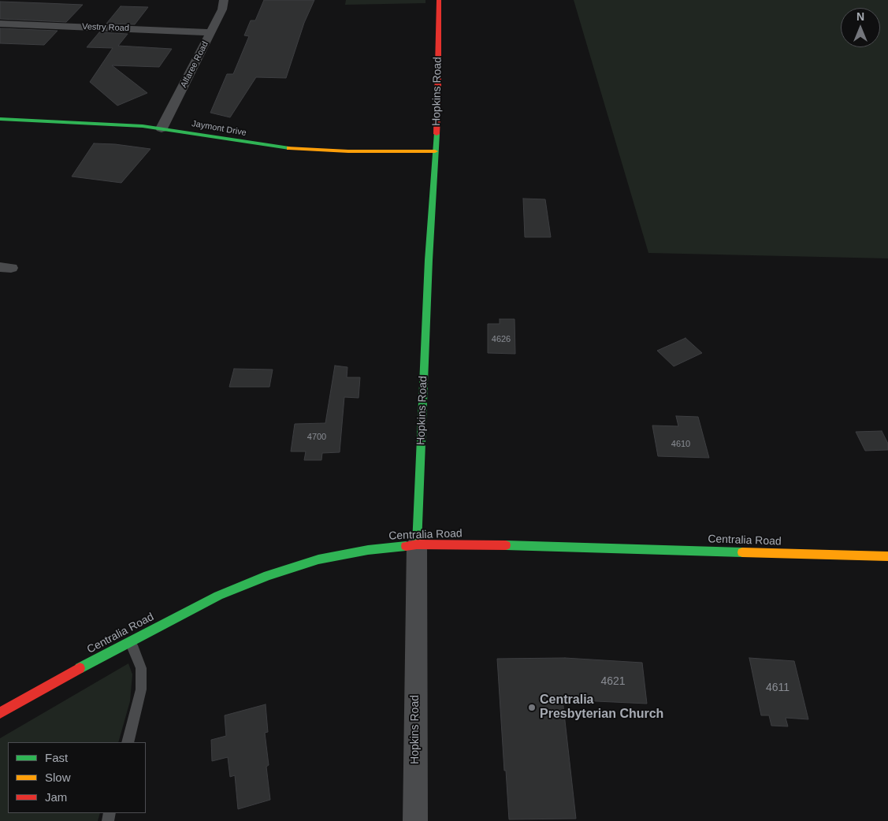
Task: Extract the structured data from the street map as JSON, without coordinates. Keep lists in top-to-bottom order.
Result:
{
  "streets": {
    "main road": ["Hopkins Road", "Jaymont Drive", "Centralia Road"],
    "street": ["Vestry Road", "Alfaree Road"]
  },
  "crossings": [
    ["Vestry Road", "Alfaree Road"],
    ["Alfaree Road", "Jaymont Drive"],
    ["Hopkins Road", "Jaymont Drive"],
    ["Hopkins Road", "Centralia Road"]
  ],
  "places": ["Centralia Presbyterian Church"],
  "house_numbers": [
    "4626",
    "4700",
    "4610",
    "4621",
    "4611"
  ],
  "legend": ["Fast", "Slow", "Jam"],
  "north": "top"
}
